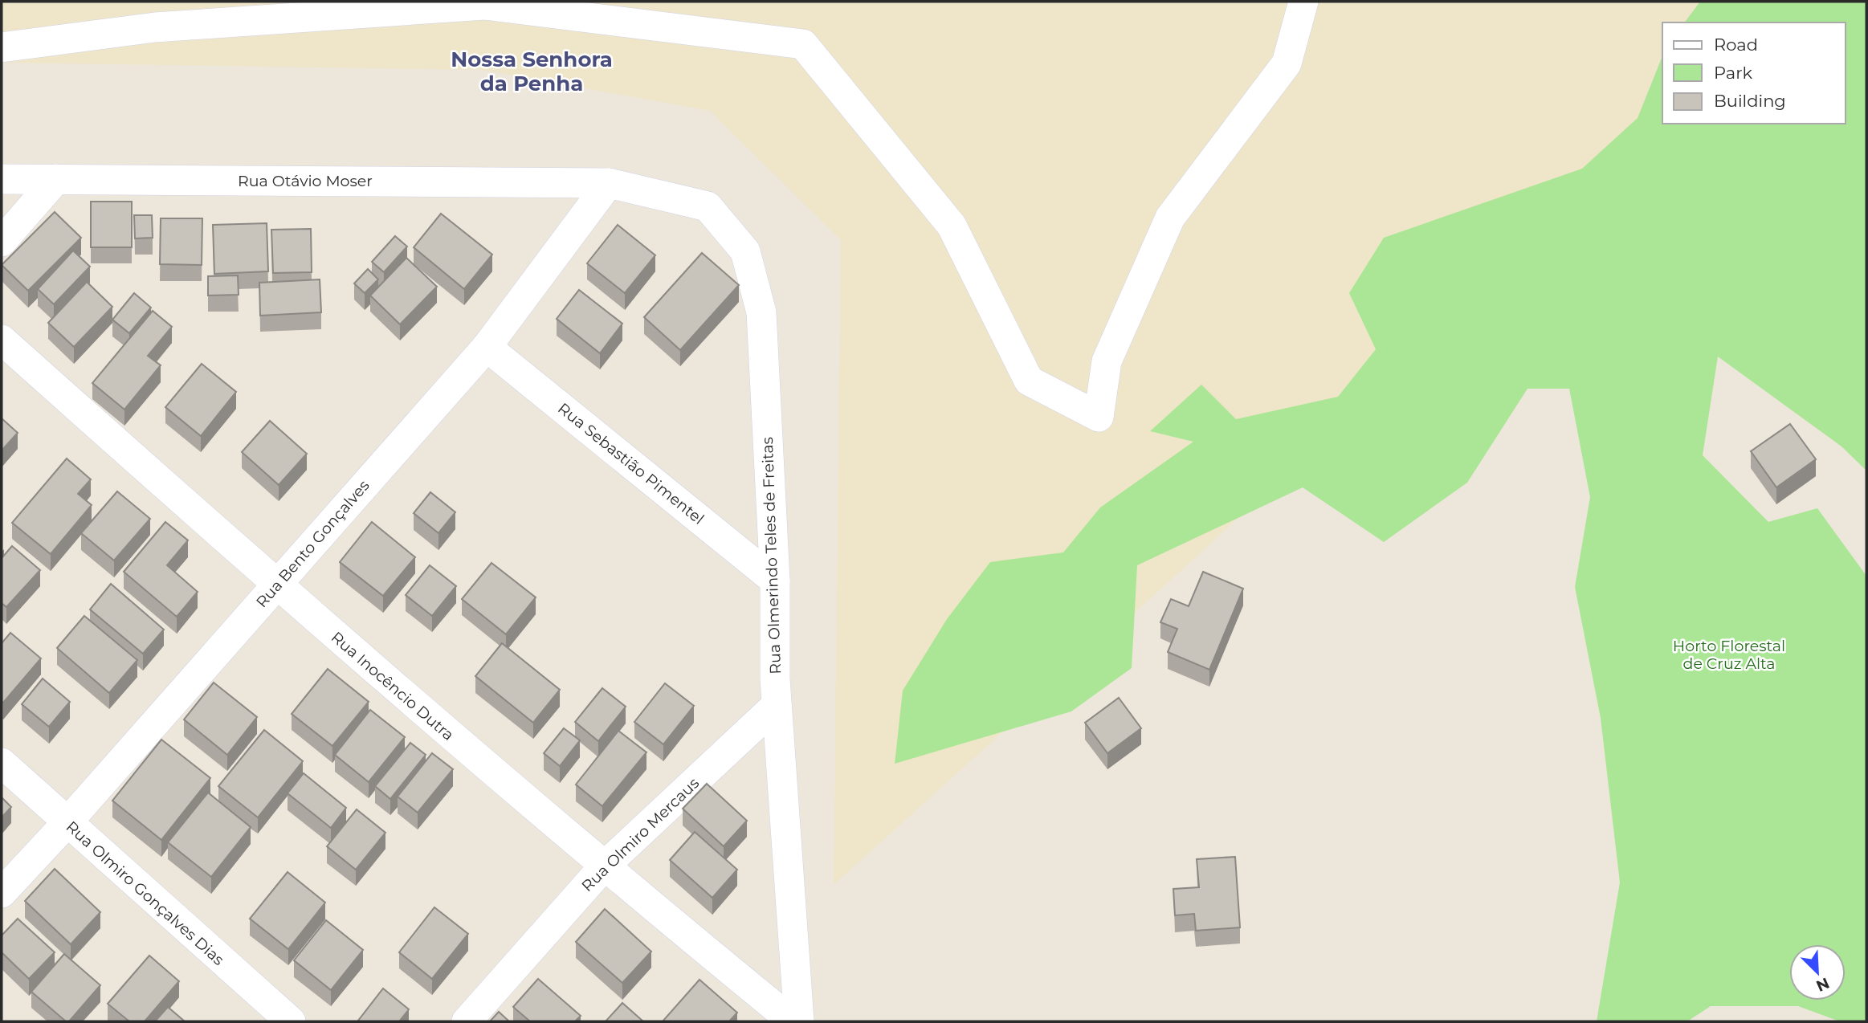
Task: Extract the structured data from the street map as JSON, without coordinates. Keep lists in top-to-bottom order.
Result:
{
  "streets": {
    "street": [
      "Rua Otávio Moser",
      "Rua Sebastião Pimentel",
      "Rua Bento Gonçalves",
      "Rua Olmerindo Teles de Freitas",
      "Rua Inocêncio Dutra",
      "Rua Olmiro Mercaus",
      "Rua Olmiro Gonçalves Dias"
    ]
  },
  "crossings": [
    ["Rua Otávio Moser", "Rua Bento Gonçalves"],
    ["Rua Otávio Moser", "Rua Olmerindo Teles de Freitas"],
    ["Rua Sebastião Pimentel", "Rua Bento Gonçalves"],
    ["Rua Sebastião Pimentel", "Rua Olmerindo Teles de Freitas"],
    ["Rua Bento Gonçalves", "Rua Olmerindo Teles de Freitas"],
    ["Rua Bento Gonçalves", "Rua Inocêncio Dutra"],
    ["Rua Bento Gonçalves", "Rua Olmiro Gonçalves Dias"],
    ["Rua Olmerindo Teles de Freitas", "Rua Olmiro Mercaus"],
    ["Rua Inocêncio Dutra", "Rua Olmiro Mercaus"]
  ],
  "districts": ["Nossa Senhora da Penha"],
  "parks": ["Horto Florestal de Cruz Alta"],
  "legend": ["Road", "Park", "Building"],
  "north": "bottom right"
}
